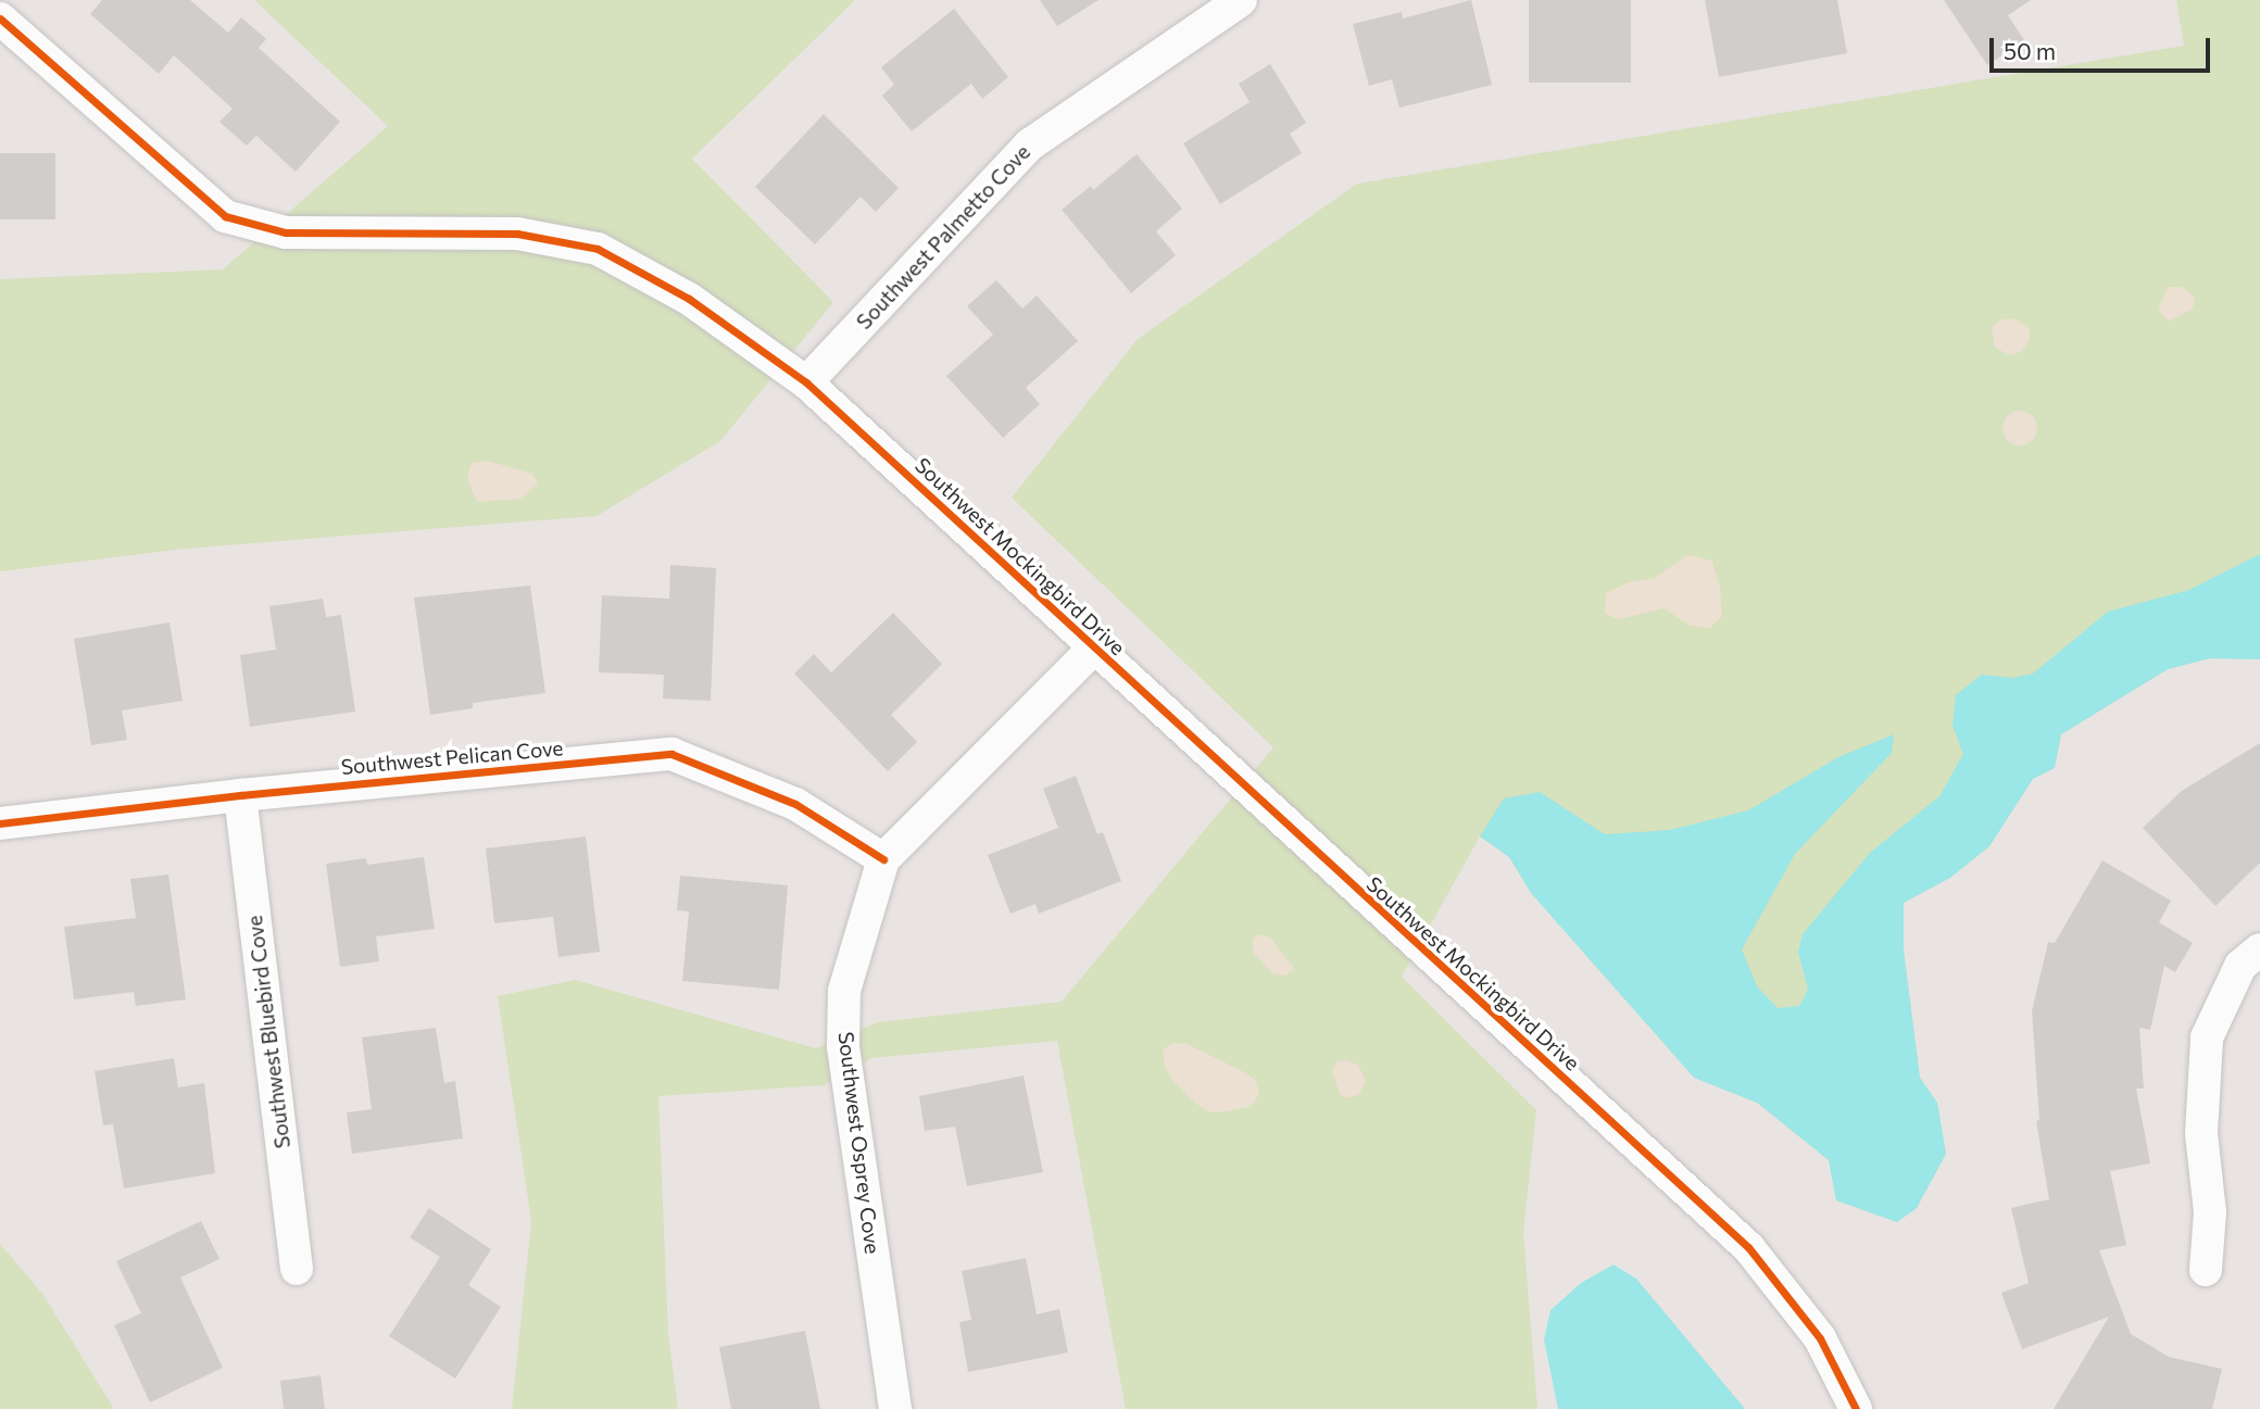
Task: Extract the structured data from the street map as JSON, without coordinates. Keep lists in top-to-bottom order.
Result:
{
  "streets": {
    "street": [
      "Southwest Palmetto Cove",
      "Southwest Mockingbird Drive",
      "Southwest Pelican Cove",
      "Southwest Bluebird Cove",
      "Southwest Osprey Cove"
    ]
  },
  "crossings": [
    ["Southwest Palmetto Cove", "Southwest Mockingbird Drive"],
    ["Southwest Mockingbird Drive", "Southwest Osprey Cove"],
    ["Southwest Pelican Cove", "Southwest Bluebird Cove"],
    ["Southwest Pelican Cove", "Southwest Osprey Cove"]
  ],
  "scale_bar": "50 m"
}
